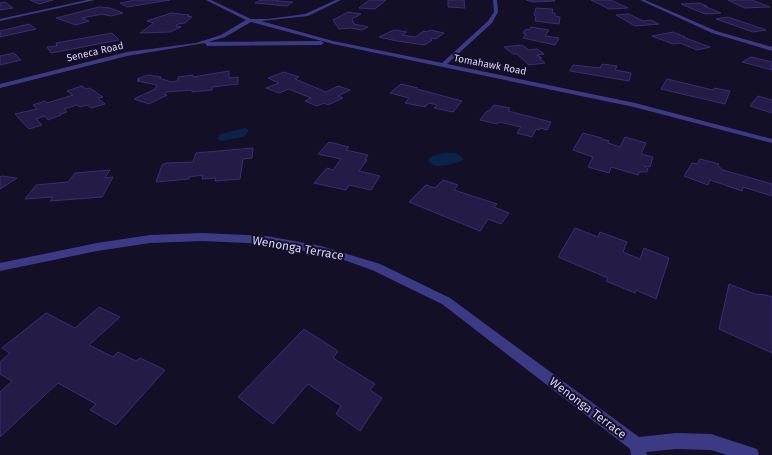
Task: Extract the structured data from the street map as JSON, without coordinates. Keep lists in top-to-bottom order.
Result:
{
  "streets": {
    "street": ["Seneca Road", "Tomahawk Road", "Wenonga Terrace"]
  },
  "crossings": [
    ["Seneca Road", "Tomahawk Road"]
  ]
}
